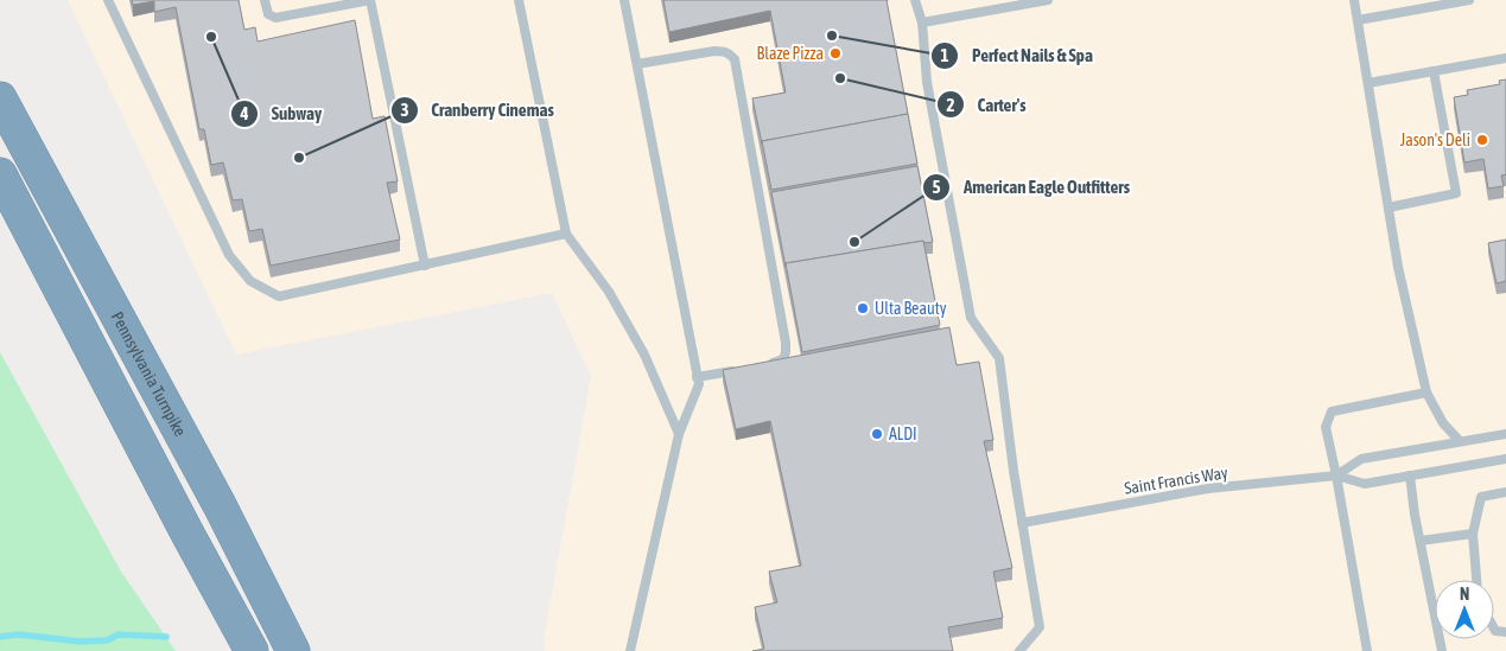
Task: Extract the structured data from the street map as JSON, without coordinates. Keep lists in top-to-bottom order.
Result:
{
  "streets": {
    "highway": ["Pennsylvania Turnpike"],
    "lane": ["Saint Francis Way"]
  },
  "places": [
    "Perfect Nails & Spa",
    "Subway",
    "Blaze Pizza",
    "Carter's",
    "Jason's Deli",
    "Cranberry Cinemas",
    "American Eagle Outfitters",
    "Ulta Beauty",
    "ALDI"
  ],
  "north": "top"
}
